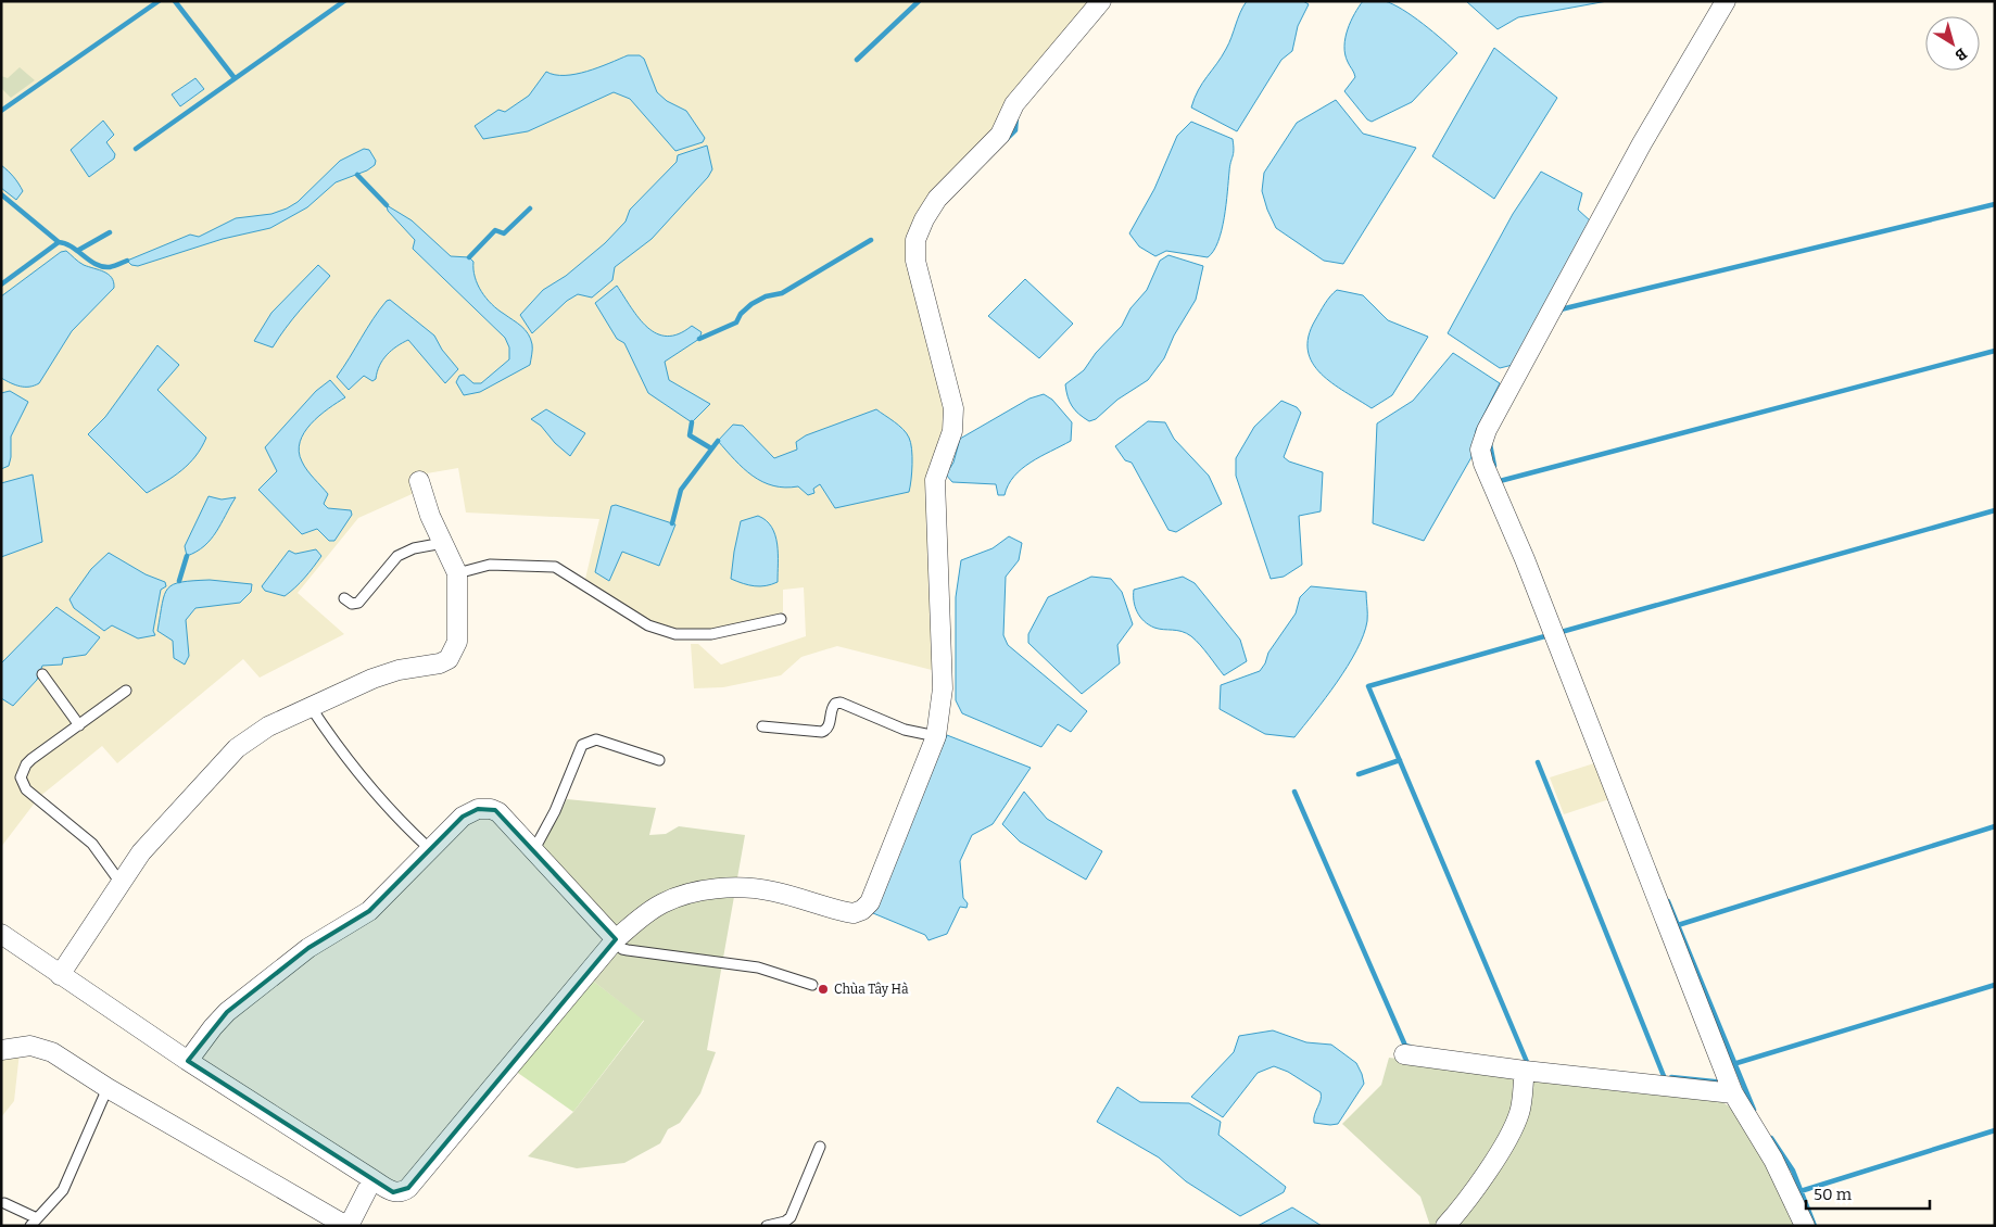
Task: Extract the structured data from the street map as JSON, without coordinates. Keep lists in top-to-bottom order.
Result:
{
  "places": ["Chùa Tây Hà"],
  "scale_bar": "50 m",
  "north": "bottom right"
}
